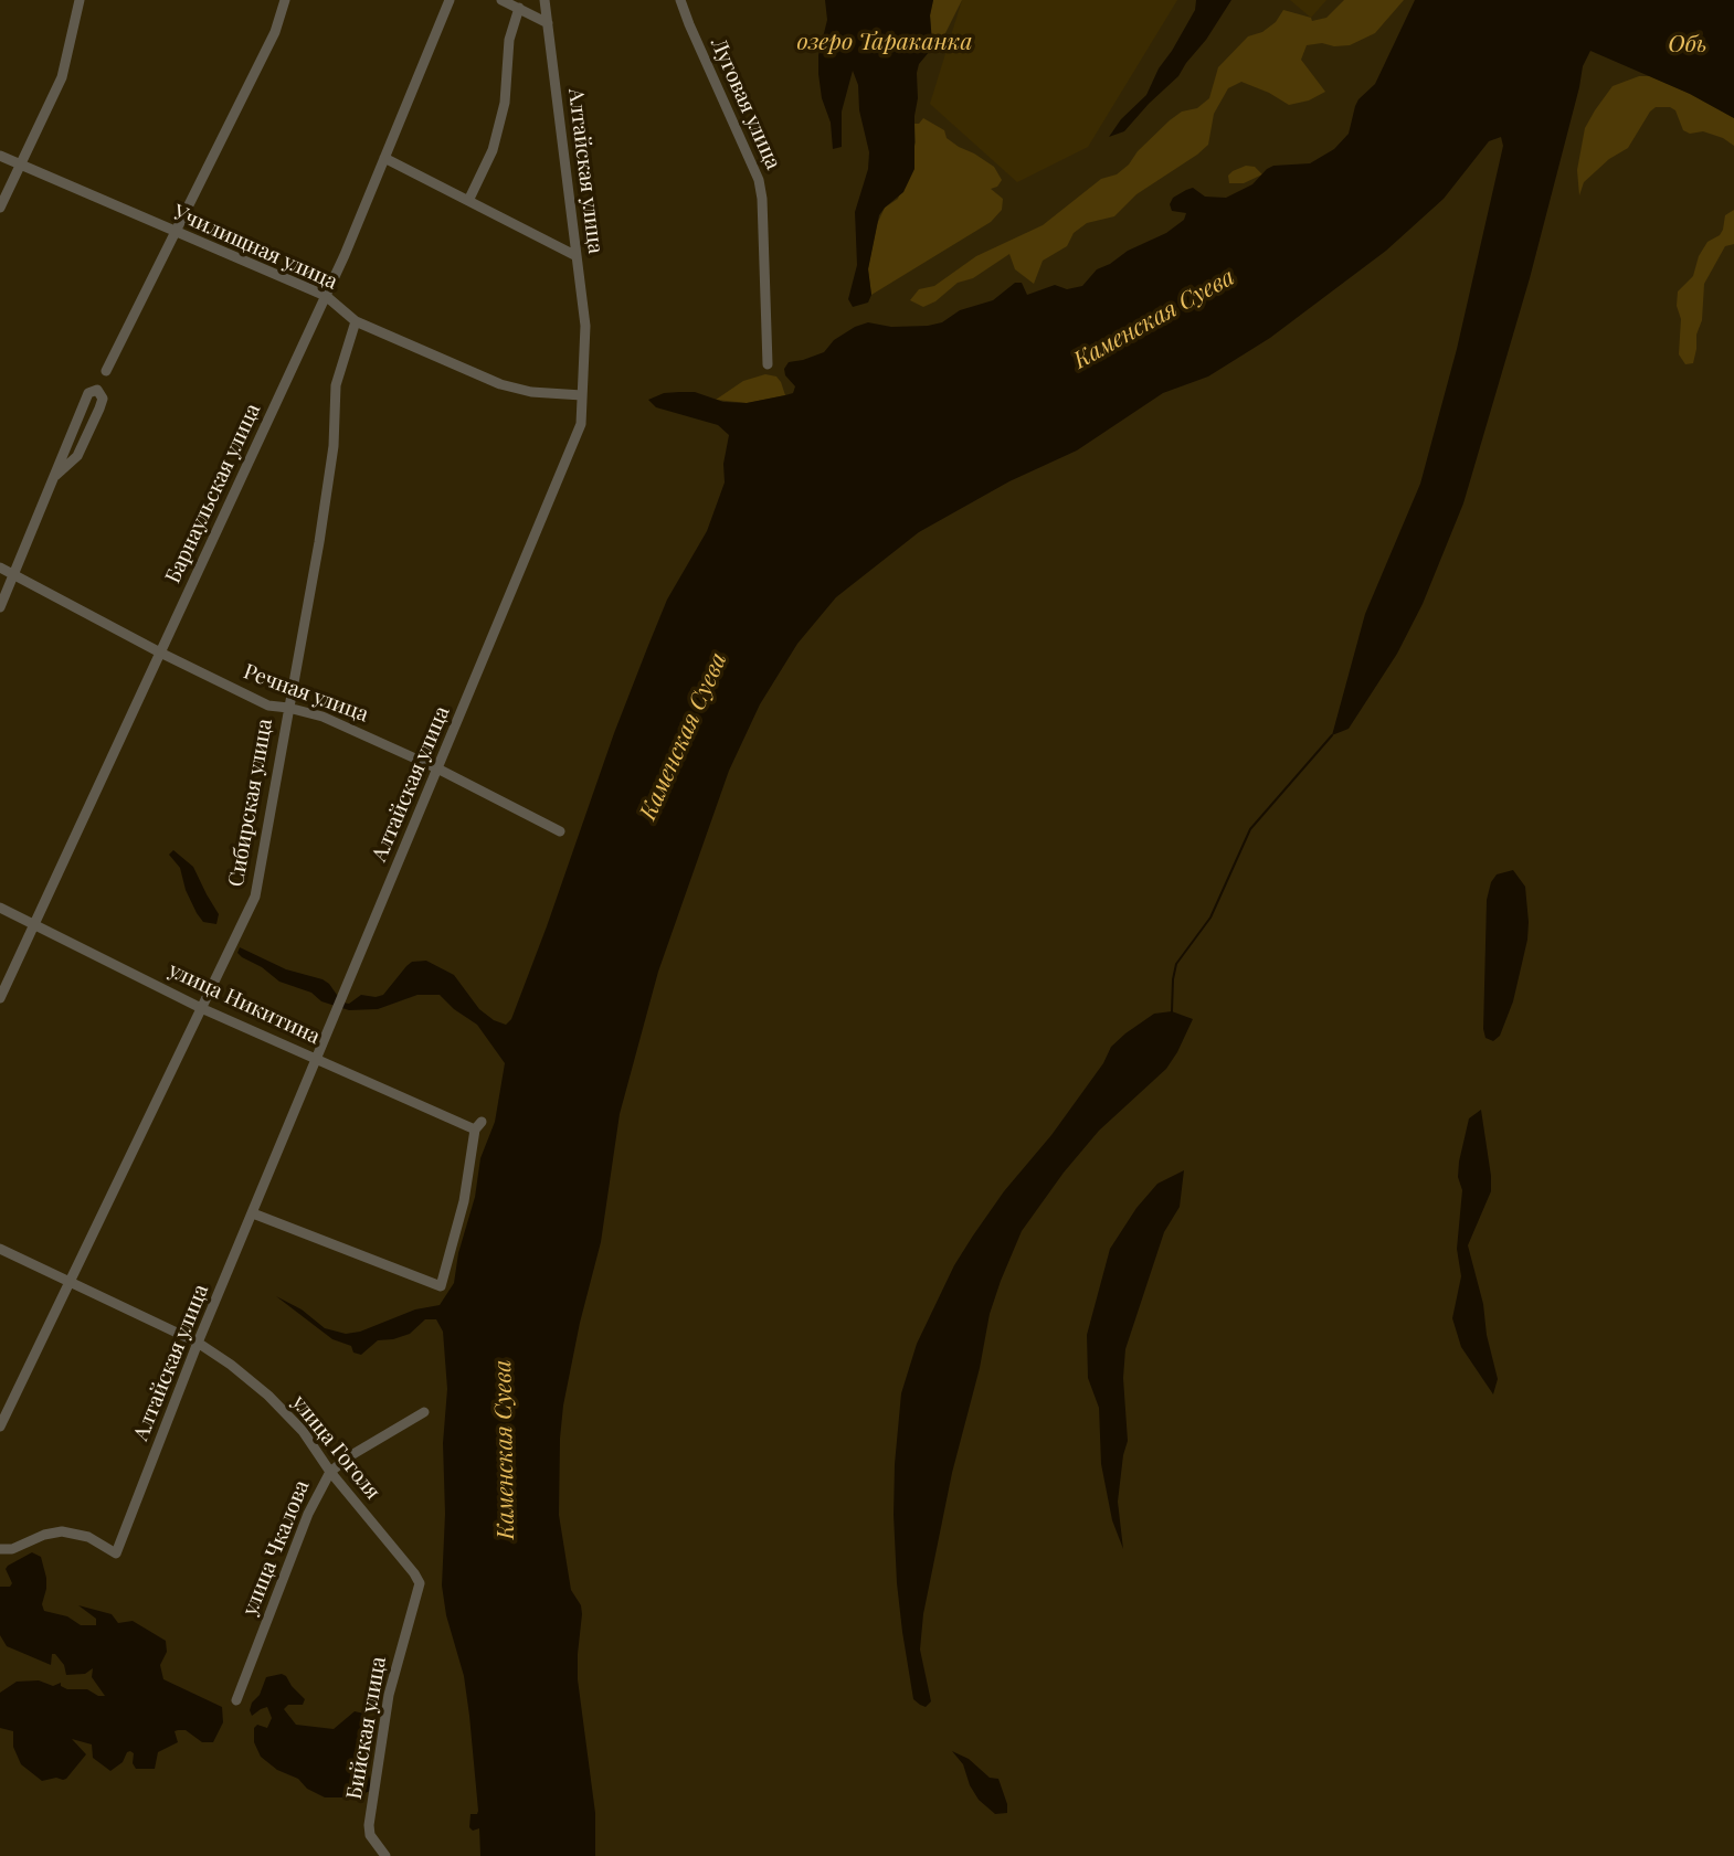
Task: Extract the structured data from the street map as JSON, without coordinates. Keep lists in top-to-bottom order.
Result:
{
  "streets": {
    "street": [
      "Луговая улица",
      "Алтайская улица",
      "Училищная улица",
      "Барнаульская улица",
      "Речная улица",
      "Сибирская улица",
      "улица Никитина",
      "улица Гоголя",
      "улица Чкалова",
      "Бийская улица"
    ]
  },
  "crossings": [
    ["Алтайская улица", "Училищная улица"],
    ["Алтайская улица", "Речная улица"],
    ["Алтайская улица", "улица Никитина"],
    ["Алтайская улица", "улица Гоголя"],
    ["Училищная улица", "Барнаульская улица"],
    ["Училищная улица", "Сибирская улица"],
    ["Барнаульская улица", "Речная улица"],
    ["Барнаульская улица", "улица Никитина"],
    ["Речная улица", "Сибирская улица"],
    ["Сибирская улица", "улица Никитина"],
    ["Сибирская улица", "улица Гоголя"],
    ["улица Гоголя", "улица Чкалова"],
    ["улица Гоголя", "Бийская улица"]
  ],
  "water": ["озеро Тараканка", "Обь", "Каменская Суева"]
}
